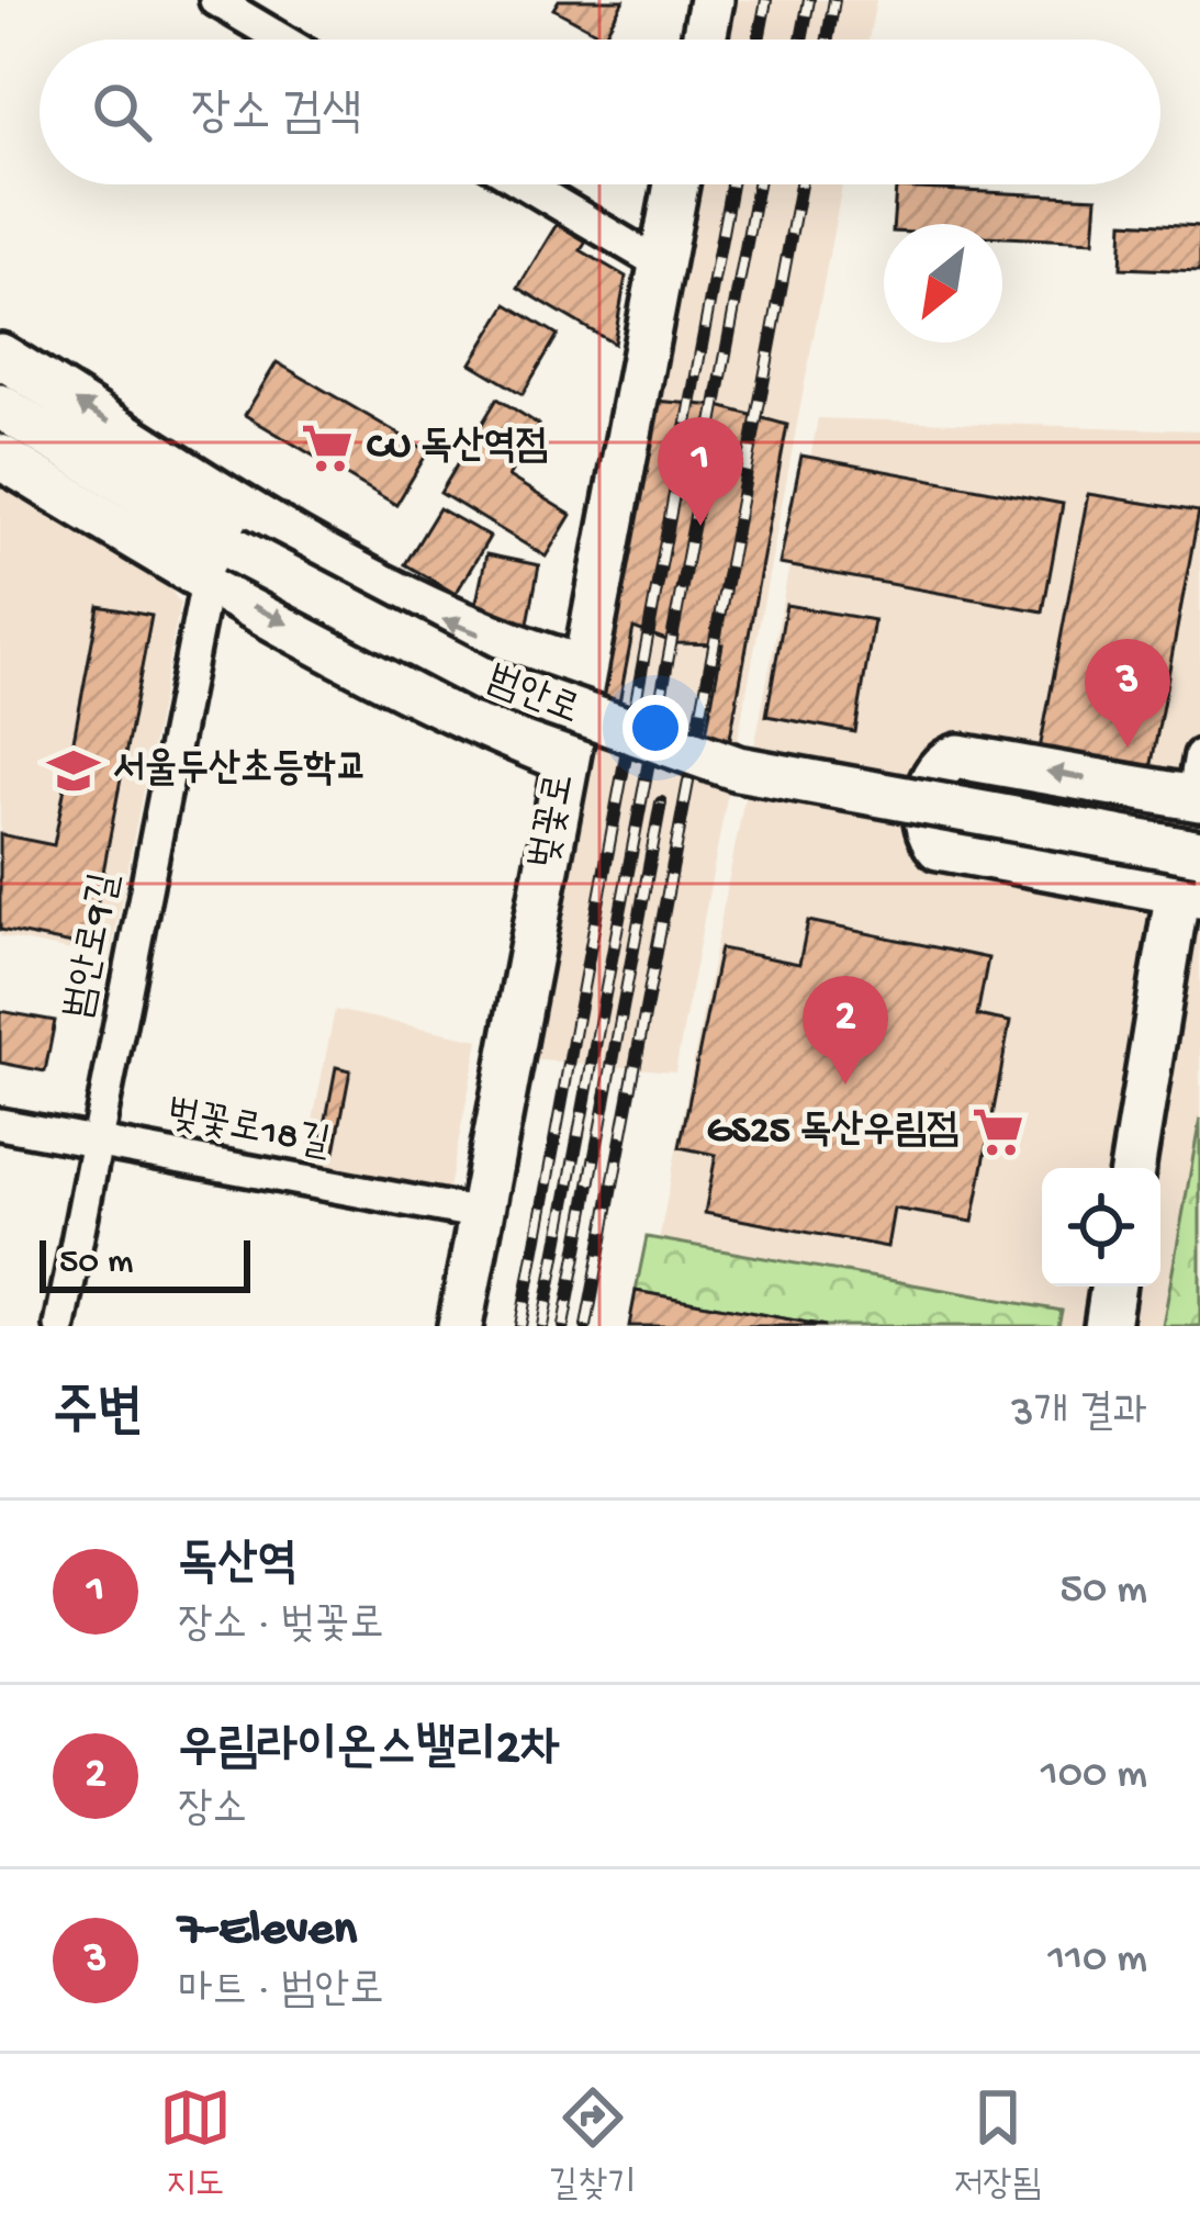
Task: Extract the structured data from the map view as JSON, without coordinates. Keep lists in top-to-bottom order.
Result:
{
  "streets": {
    "main road": ["범안로", "벚꽃로"],
    "street": ["범안로9길", "벚꽃로18길"]
  },
  "crossings": [
    ["범안로", "범안로9길"],
    ["벚꽃로", "벚꽃로18길"],
    ["범안로9길", "벚꽃로18길"]
  ],
  "places": {
    "supermarket": ["CU 독산역점", "GS25 독산우림점"],
    "school or university": ["서울두산초등학교"]
  },
  "scale_bar": "50 m",
  "north": "bottom left",
  "page": {
    "search": "장소 검색",
    "pins": ["1", "3", "2"],
    "scale": "50 m",
    "heading": ["주변", "3개 결과"],
    "list": [
      {
        "mark": "1",
        "name": "독산역",
        "note": "장소 · 벚꽃로",
        "value": "50 m"
      },
      {
        "mark": "2",
        "name": "우림라이온스밸리2차",
        "note": "장소",
        "value": "100 m"
      },
      {
        "mark": "3",
        "name": "7-Eleven",
        "note": "마트 · 범안로",
        "value": "110 m"
      }
    ],
    "nav": ["지도", "길찾기", "저장됨"]
  }
}
